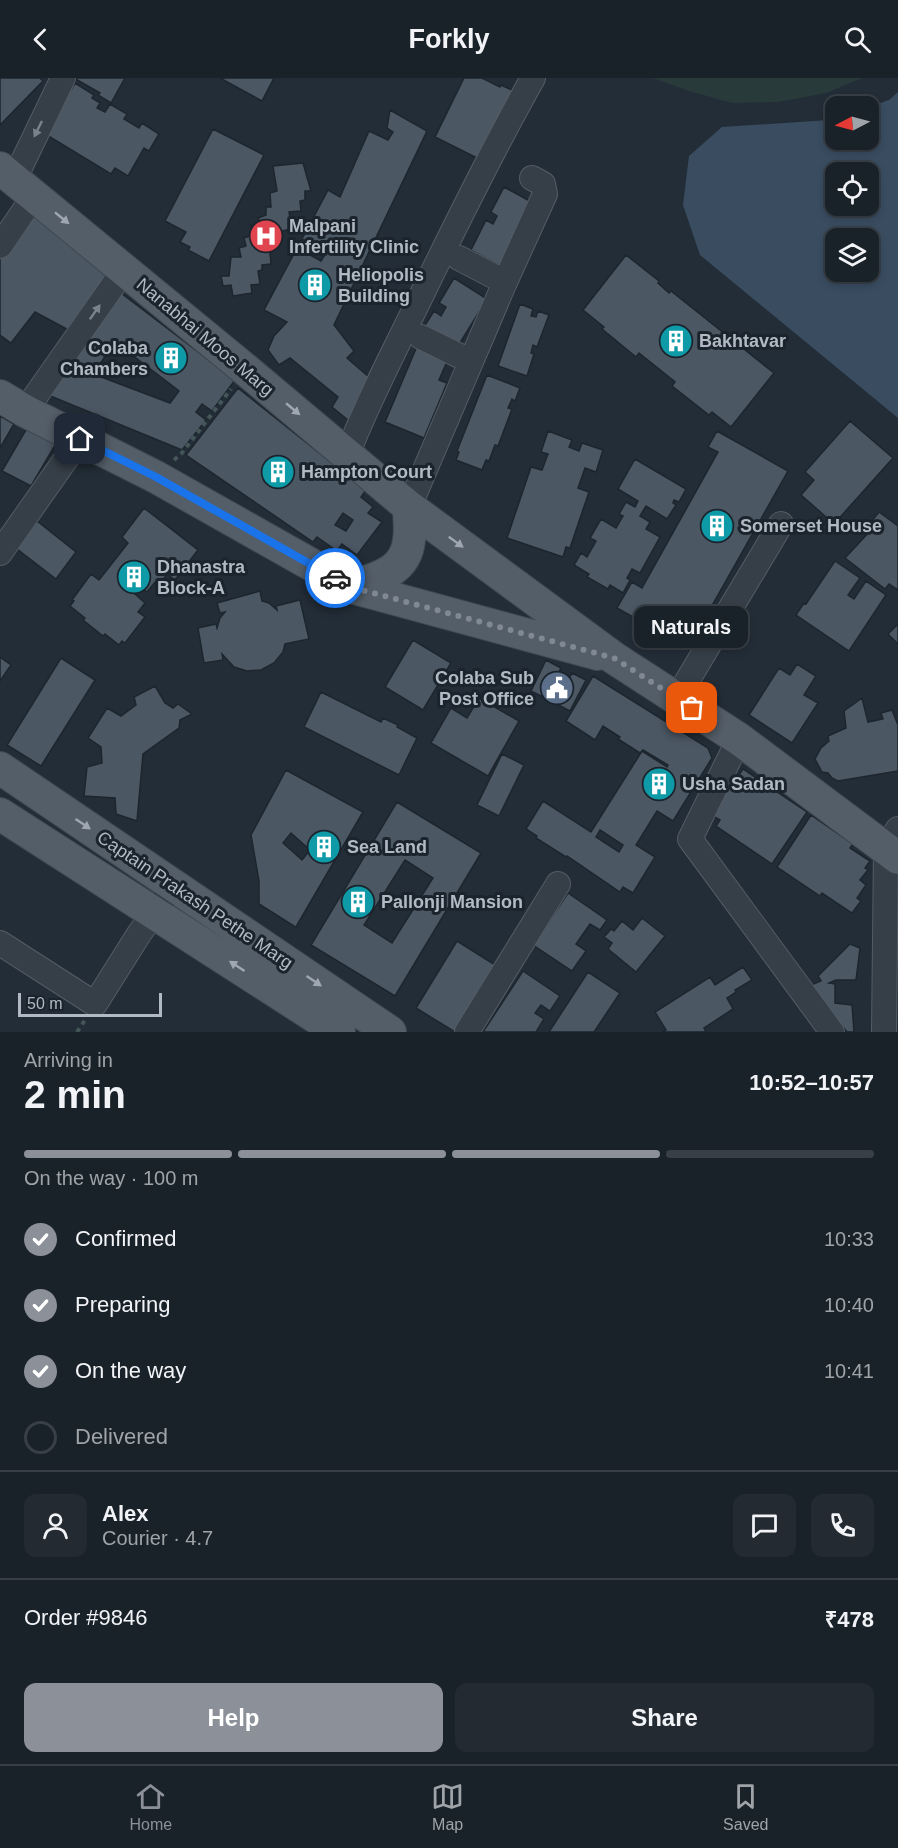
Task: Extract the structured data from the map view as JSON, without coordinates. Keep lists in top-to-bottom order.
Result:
{
  "streets": {
    "main road": ["Nanabhai Moos Marg", "Captain Prakash Pethe Marg"]
  },
  "places": {
    "hospital": ["Malpani Infertility Clinic"],
    "building": [
      "Heliopolis Building",
      "Bakhtavar",
      "Colaba Chambers",
      "Hampton Court",
      "Somerset House",
      "Dhanastra Block-A",
      "Usha Sadan",
      "Sea Land",
      "Pallonji Mansion"
    ],
    "public building": ["Colaba Sub Post Office"],
    "other": ["Naturals"]
  },
  "scale_bar": "50 m",
  "north": "left",
  "page": {
    "header": "Forkly",
    "bubble": "Naturals",
    "scale": "50 m",
    "heading": ["2 min", "Arriving in", "10:52–10:57"],
    "panel": [
      "Alex",
      "Courier · 4.7",
      "Order #9846",
      "₹478"
    ],
    "bar": "On the way · 100 m",
    "list": [
      ["Confirmed", "10:33"],
      ["Preparing", "10:40"],
      ["On the way", "10:41"],
      "Delivered"
    ],
    "buttons": ["Help", "Share"],
    "tabs": ["Home", "Map", "Saved"]
  }
}
